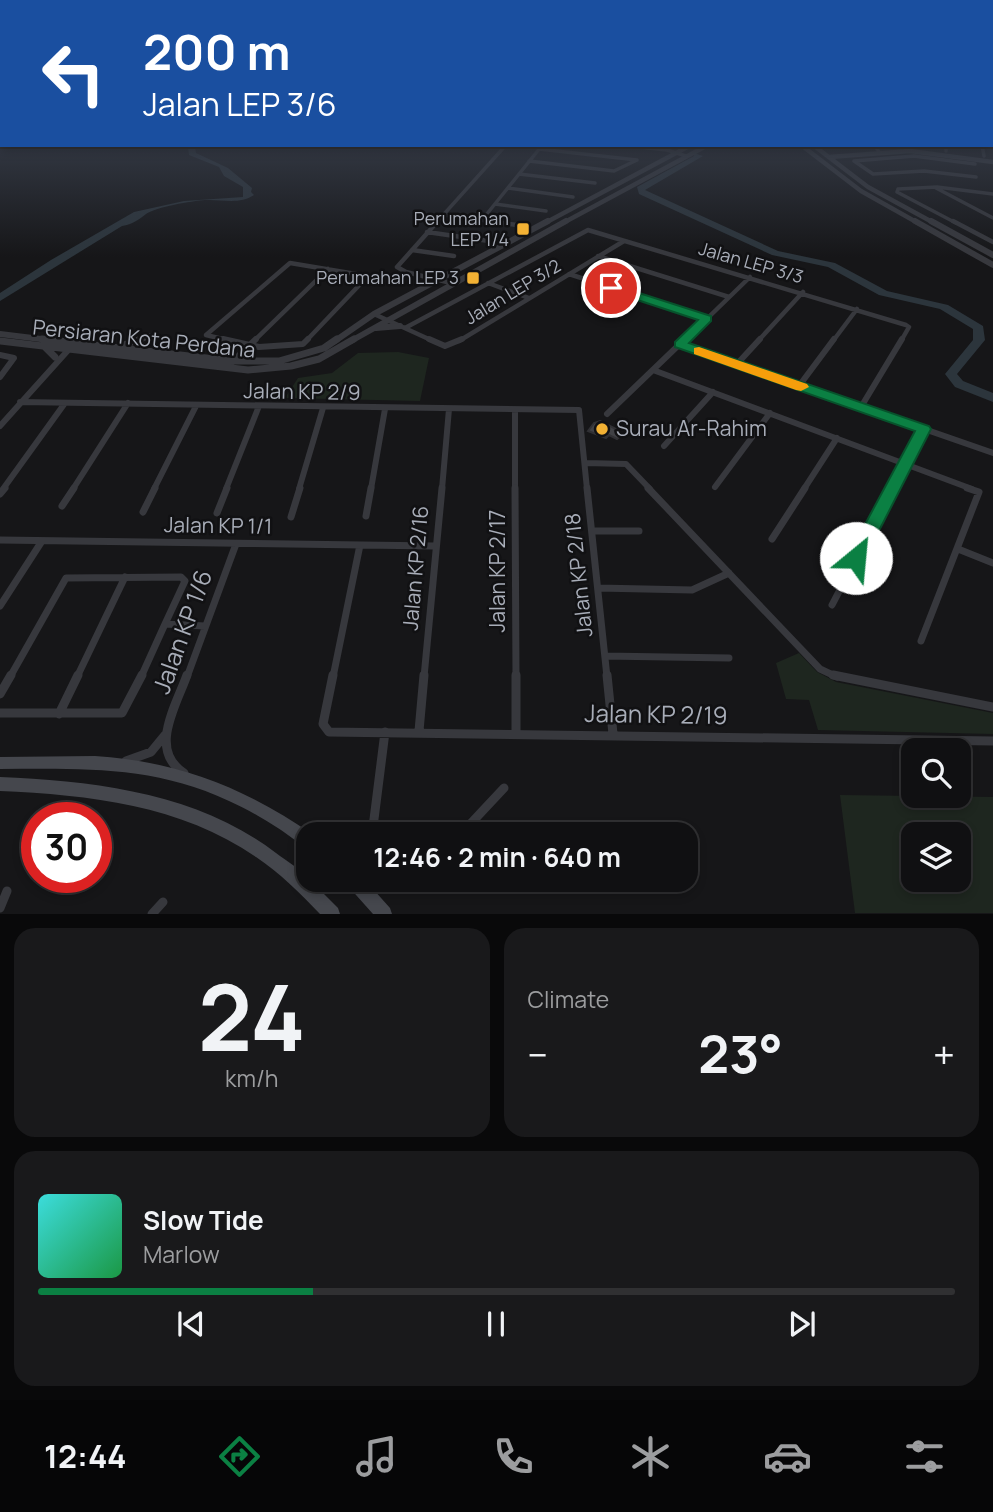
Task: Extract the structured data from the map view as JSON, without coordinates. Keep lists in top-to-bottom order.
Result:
{
  "streets": {
    "street": [
      "Jalan LEP 3/3",
      "Jalan LEP 3/2",
      "Persiaran Kota Perdana",
      "Jalan KP 2/9",
      "Jalan KP 1/1",
      "Jalan KP 2/16",
      "Jalan KP 2/17",
      "Jalan KP 2/18",
      "Jalan KP 1/6",
      "Jalan KP 2/19"
    ]
  },
  "crossings": [
    ["Jalan LEP 3/3", "Jalan LEP 3/2"],
    ["Jalan KP 2/9", "Jalan KP 2/16"],
    ["Jalan KP 2/9", "Jalan KP 2/17"],
    ["Jalan KP 2/9", "Jalan KP 2/18"],
    ["Jalan KP 1/1", "Jalan KP 2/16"],
    ["Jalan KP 1/1", "Jalan KP 1/6"],
    ["Jalan KP 1/1", "Jalan KP 2/19"],
    ["Jalan KP 2/16", "Jalan KP 2/19"],
    ["Jalan KP 2/17", "Jalan KP 2/19"],
    ["Jalan KP 2/18", "Jalan KP 2/19"]
  ],
  "places": {
    "transit": ["Perumahan LEP 1/4", "Perumahan LEP 3"],
    "other": ["Surau Ar-Rahim"]
  },
  "page": {
    "turn": ["200 m", "Jalan LEP 3/6"],
    "limit": "30",
    "trip": "12:46 · 2 min · 640 m",
    "tile": [
      ["24", "km/h"],
      "Climate"
    ],
    "heat": ["−", "23°", "+"],
    "song": ["Slow Tide", "Marlow"],
    "tabs": "12:44"
  }
}
